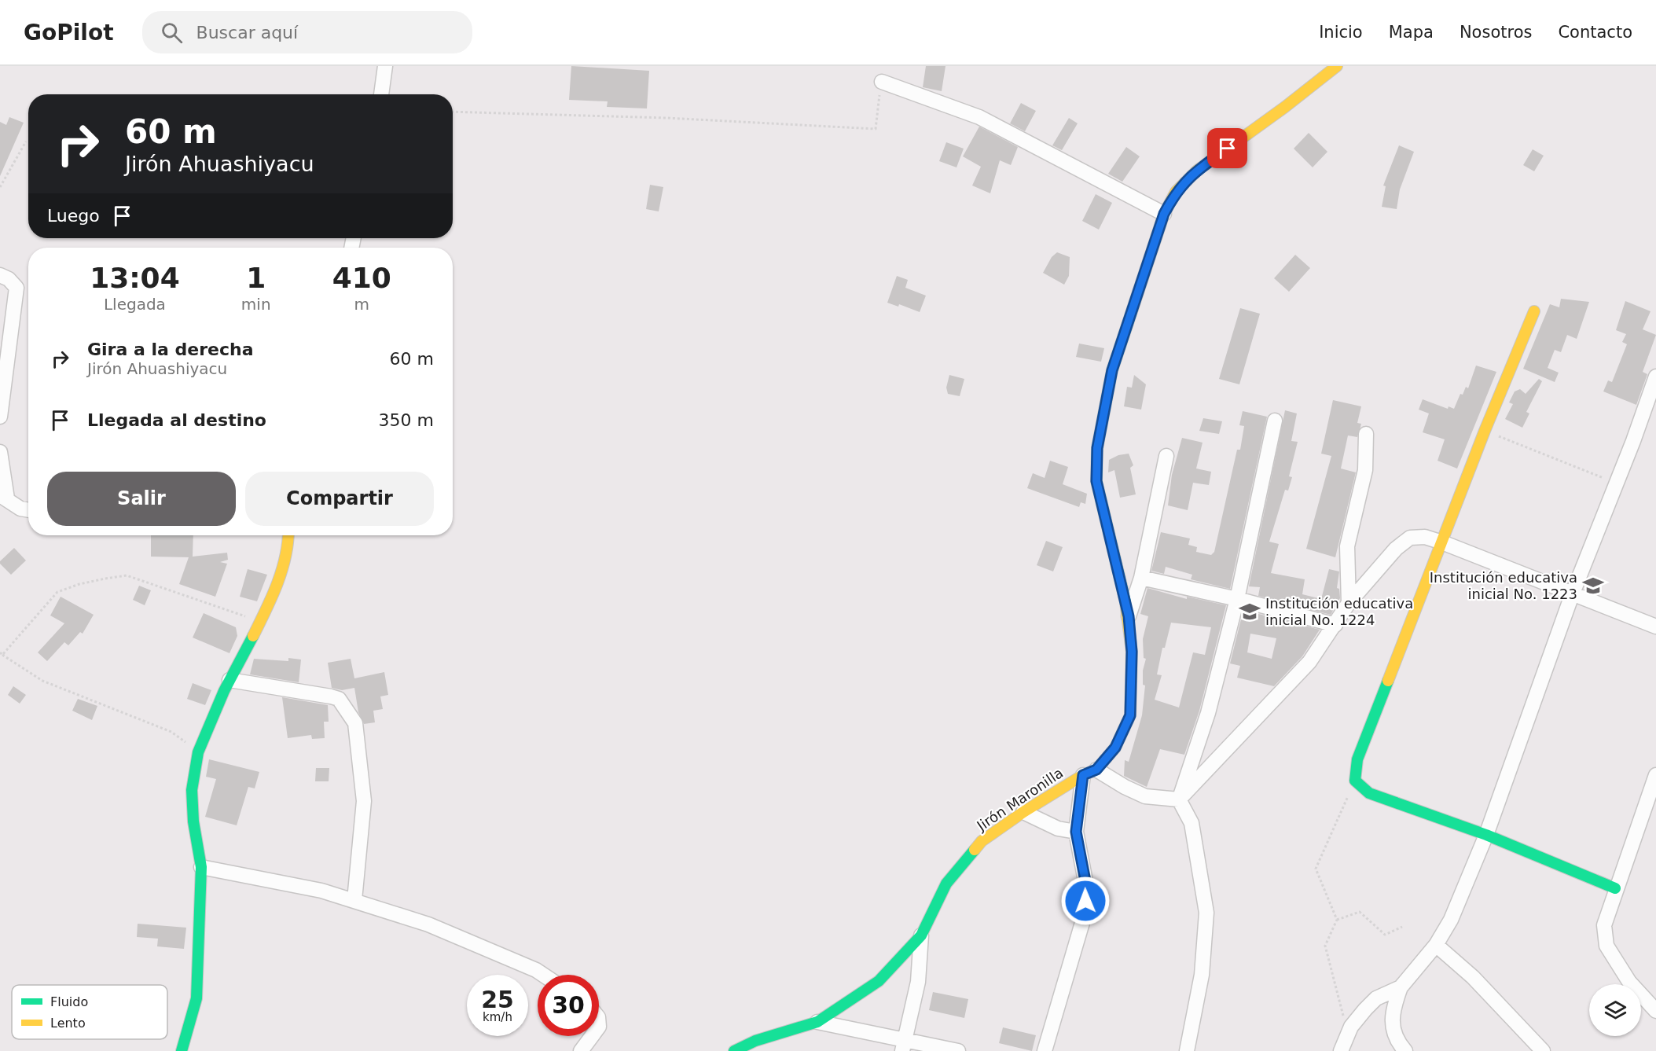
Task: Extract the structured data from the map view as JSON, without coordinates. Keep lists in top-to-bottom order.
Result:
{
  "streets": {
    "street": ["Jirón Maronilla"]
  },
  "places": {
    "school or university": ["Institución educativa inicial No. 1223", "Institución educativa inicial No. 1224"]
  },
  "legend": ["Fluido", "Lento"],
  "page": {
    "header": "GoPilot",
    "search": "Buscar aquí",
    "nav": [
      "Inicio",
      "Mapa",
      "Nosotros",
      "Contacto"
    ],
    "turn": ["60 m", "Jirón Ahuashiyacu"],
    "then": "Luego",
    "eta": [
      "13:04",
      "Llegada",
      "1",
      "min",
      "410",
      "m"
    ],
    "list": [
      {
        "name": "Gira a la derecha",
        "note": "Jirón Ahuashiyacu",
        "value": "60 m"
      },
      {
        "name": "Llegada al destino",
        "value": "350 m"
      }
    ],
    "buttons": ["Salir", "Compartir"],
    "speed": "25 km/h",
    "limit": "30"
  }
}
